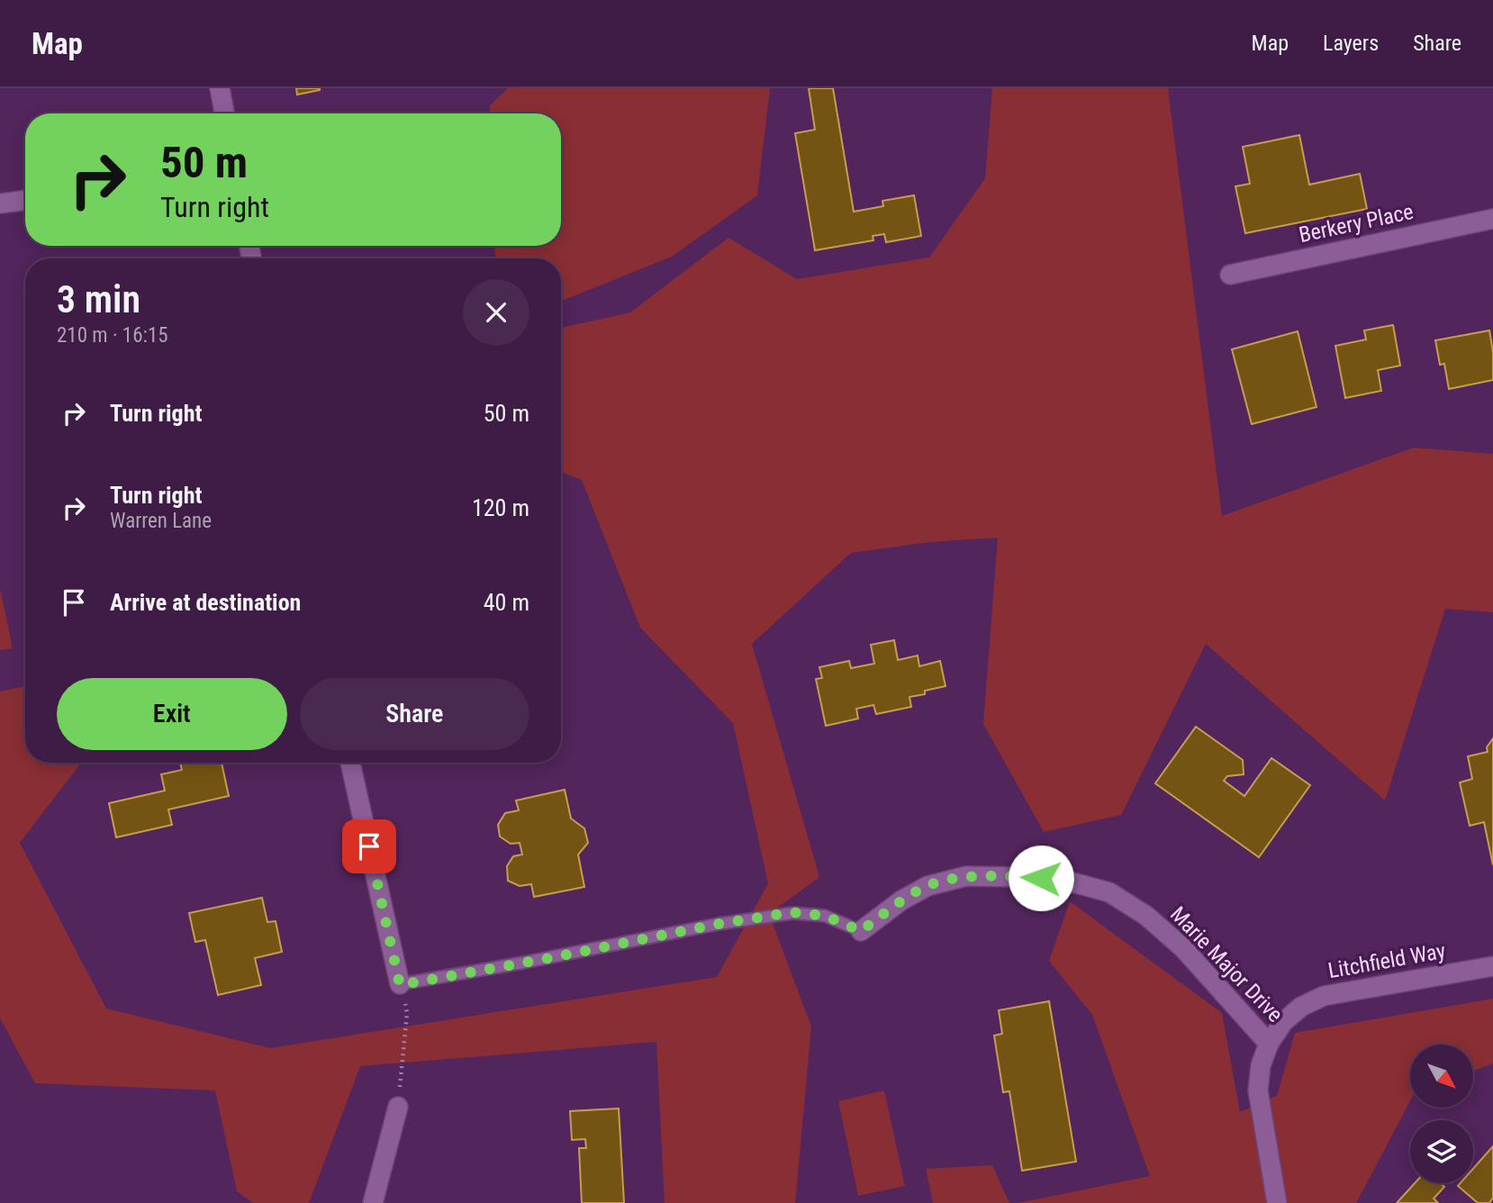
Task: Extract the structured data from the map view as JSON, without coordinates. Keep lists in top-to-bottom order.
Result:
{
  "streets": {
    "street": ["Berkery Place", "Litchfield Way", "Marie Major Drive"]
  },
  "crossings": [
    ["Litchfield Way", "Marie Major Drive"]
  ],
  "north": "bottom right",
  "page": {
    "header": "Map",
    "nav": ["Map", "Layers", "Share"],
    "turn": ["50 m", "Turn right"],
    "heading": ["3 min", "210 m · 16:15"],
    "list": [
      {
        "name": "Turn right",
        "value": "50 m"
      },
      {
        "name": "Turn right",
        "note": "Warren Lane",
        "value": "120 m"
      },
      {
        "name": "Arrive at destination",
        "value": "40 m"
      }
    ],
    "buttons": ["Exit", "Share"]
  }
}
